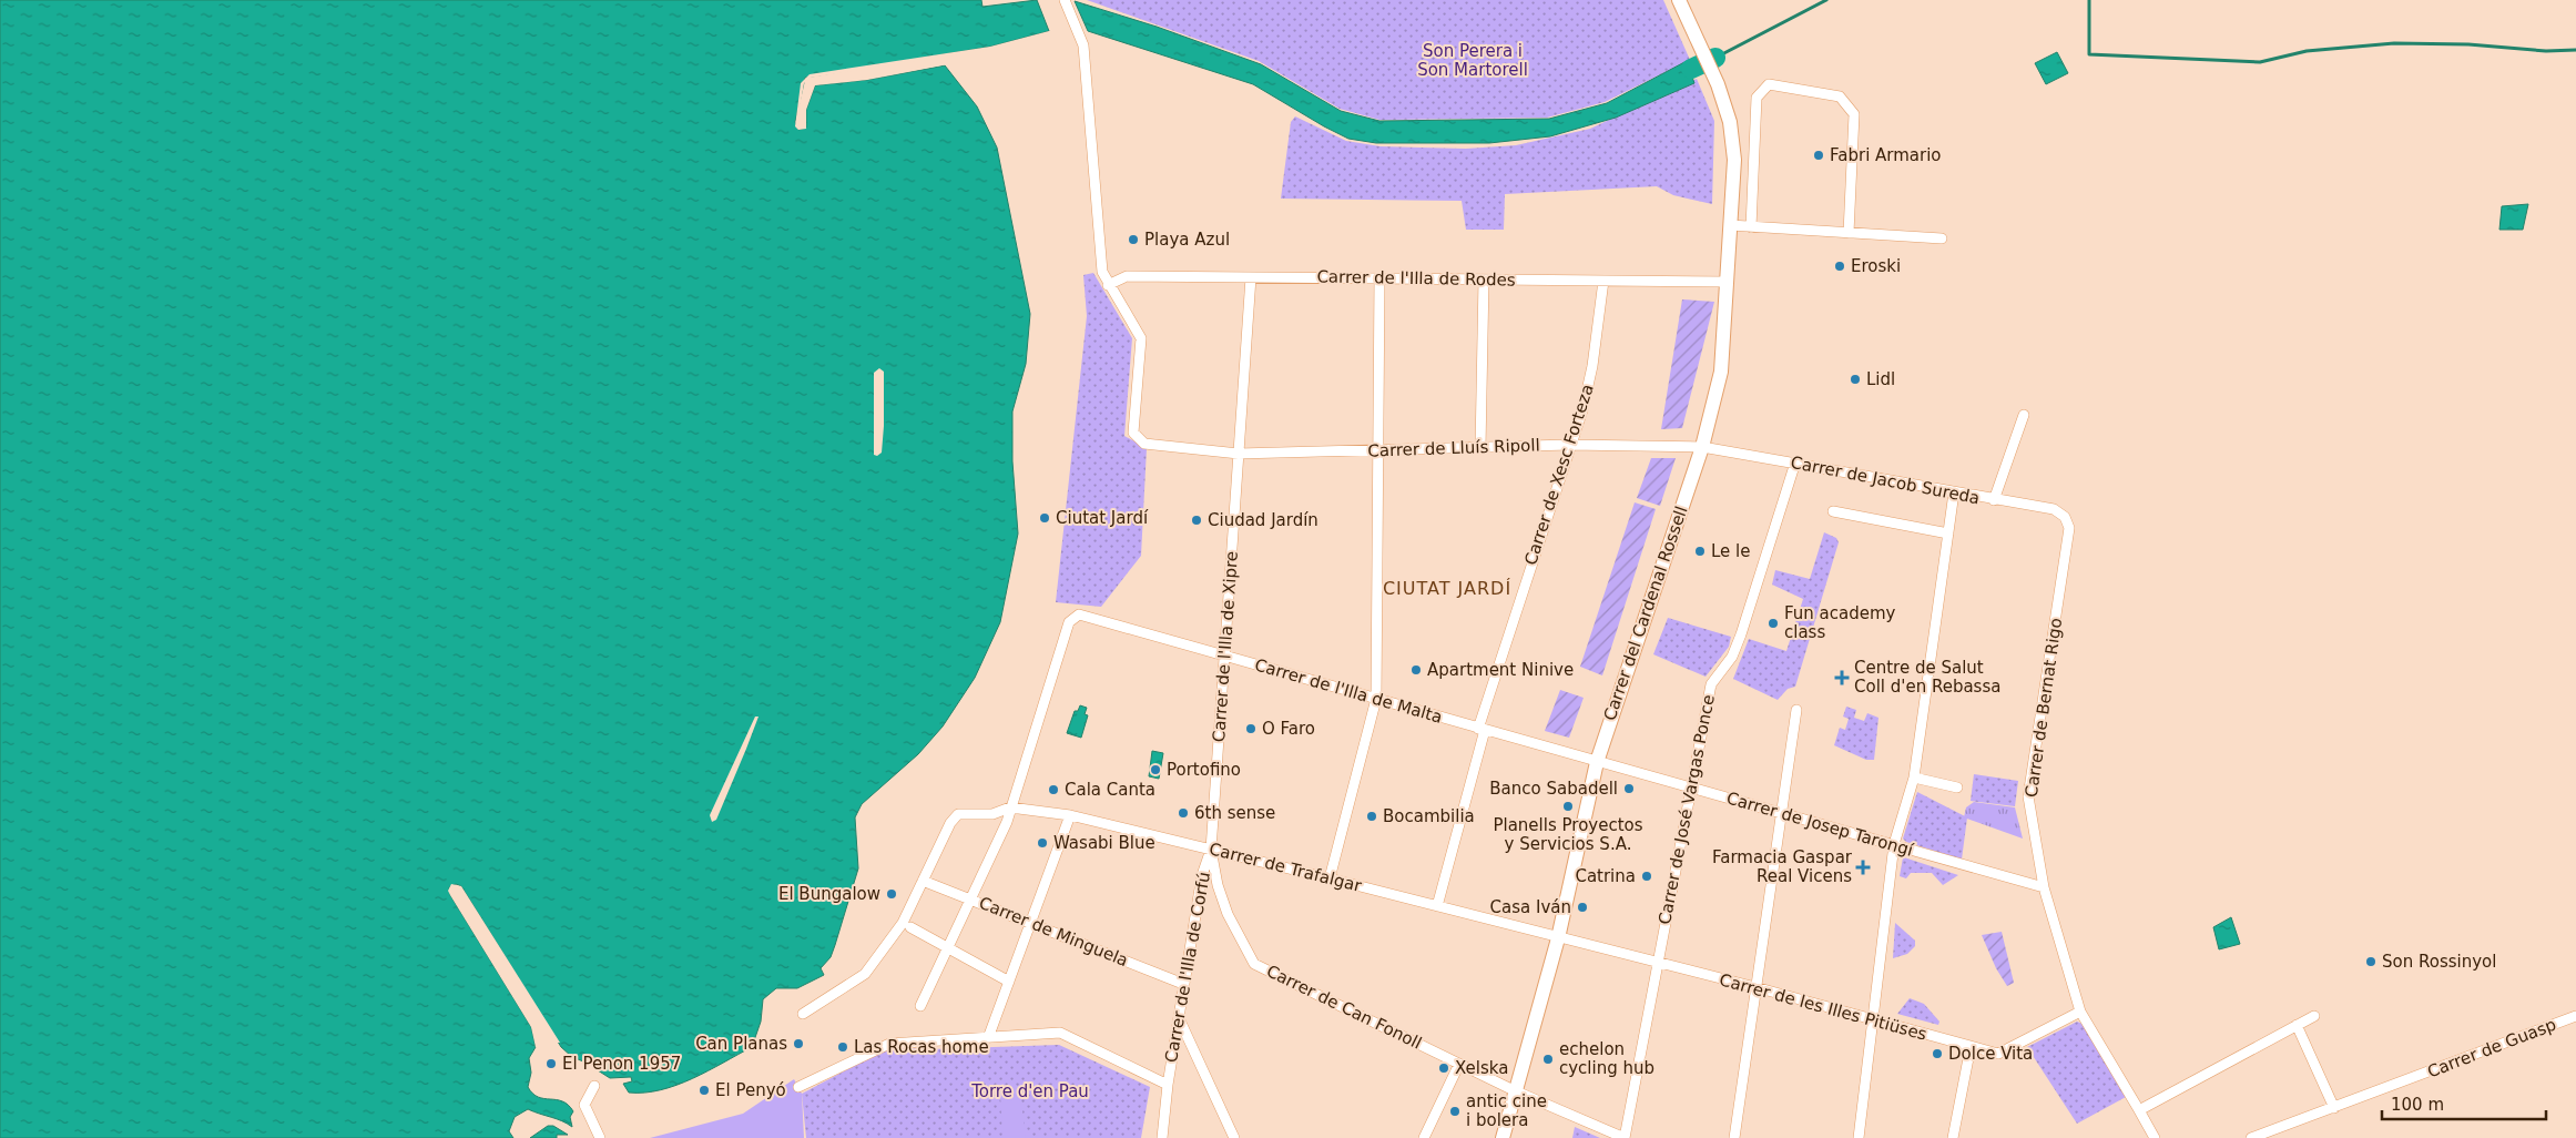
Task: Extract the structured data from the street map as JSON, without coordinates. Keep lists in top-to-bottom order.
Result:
{
  "streets": {
    "street": [
      "Carrer de l'Illa de Rodes",
      "Carrer de Lluís Ripoll",
      "Carrer de Xesc Forteza",
      "Carrer de Jacob Sureda",
      "Carrer del Cardenal Rossell",
      "Carrer de l'Illa de Xipre",
      "Carrer de l'Illa de Malta",
      "Carrer de Bernat Rigo",
      "Carrer de José Vargas Ponce",
      "Carrer de Josep Tarongí",
      "Carrer de Trafalgar",
      "Carrer de Minguela",
      "Carrer de l'Illa de Corfú",
      "Carrer de Can Fonoll",
      "Carrer de les Illes Pitiüses",
      "Carrer de Guasp"
    ]
  },
  "crossings": [
    ["Carrer de l'Illa de Rodes", "Carrer de Lluís Ripoll"],
    ["Carrer de l'Illa de Rodes", "Carrer de Xesc Forteza"],
    ["Carrer de l'Illa de Rodes", "Carrer del Cardenal Rossell"],
    ["Carrer de l'Illa de Rodes", "Carrer de l'Illa de Xipre"],
    ["Carrer de Lluís Ripoll", "Carrer de Xesc Forteza"],
    ["Carrer de Lluís Ripoll", "Carrer de Jacob Sureda"],
    ["Carrer de Lluís Ripoll", "Carrer del Cardenal Rossell"],
    ["Carrer de Lluís Ripoll", "Carrer de l'Illa de Xipre"],
    ["Carrer de Xesc Forteza", "Carrer de l'Illa de Malta"],
    ["Carrer de Xesc Forteza", "Carrer de Trafalgar"],
    ["Carrer de Jacob Sureda", "Carrer del Cardenal Rossell"],
    ["Carrer de Jacob Sureda", "Carrer de Bernat Rigo"],
    ["Carrer de Jacob Sureda", "Carrer de José Vargas Ponce"],
    ["Carrer del Cardenal Rossell", "Carrer de l'Illa de Malta"],
    ["Carrer del Cardenal Rossell", "Carrer de Josep Tarongí"],
    ["Carrer del Cardenal Rossell", "Carrer de Trafalgar"],
    ["Carrer del Cardenal Rossell", "Carrer de Can Fonoll"],
    ["Carrer del Cardenal Rossell", "Carrer de les Illes Pitiüses"],
    ["Carrer de l'Illa de Xipre", "Carrer de l'Illa de Malta"],
    ["Carrer de l'Illa de Xipre", "Carrer de Trafalgar"],
    ["Carrer de l'Illa de Xipre", "Carrer de l'Illa de Corfú"],
    ["Carrer de l'Illa de Xipre", "Carrer de Can Fonoll"],
    ["Carrer de l'Illa de Malta", "Carrer de Josep Tarongí"],
    ["Carrer de l'Illa de Malta", "Carrer de Trafalgar"],
    ["Carrer de Bernat Rigo", "Carrer de Josep Tarongí"],
    ["Carrer de Bernat Rigo", "Carrer de les Illes Pitiüses"],
    ["Carrer de José Vargas Ponce", "Carrer de Josep Tarongí"],
    ["Carrer de José Vargas Ponce", "Carrer de Can Fonoll"],
    ["Carrer de José Vargas Ponce", "Carrer de les Illes Pitiüses"],
    ["Carrer de Trafalgar", "Carrer de Minguela"],
    ["Carrer de Trafalgar", "Carrer de l'Illa de Corfú"],
    ["Carrer de Trafalgar", "Carrer de Can Fonoll"],
    ["Carrer de Trafalgar", "Carrer de les Illes Pitiüses"],
    ["Carrer de Minguela", "Carrer de l'Illa de Corfú"],
    ["Carrer de l'Illa de Corfú", "Carrer de Can Fonoll"]
  ],
  "districts": ["CIUTAT JARDÍ"],
  "parks": ["Son Perera i Son Martorell", "Torre d'en Pau"],
  "places": {
    "other": [
      "Fabri Armario",
      "Playa Azul",
      "Eroski",
      "Lidl",
      "Ciutat Jardí",
      "Ciudad Jardín",
      "Le le",
      "Fun academy class",
      "Apartment Ninive",
      "O Faro",
      "Portofino",
      "Banco Sabadell",
      "Cala Canta",
      "Planells Proyectos y Servicios S.A.",
      "6th sense",
      "Bocambilia",
      "Wasabi Blue",
      "Catrina",
      "El Bungalow",
      "Casa Iván",
      "Son Rossinyol",
      "Can Planas",
      "Las Rocas home",
      "Dolce Vita",
      "echelon cycling hub",
      "El Penon 1957",
      "Xelska",
      "El Penyó",
      "antic cine i bolera"
    ],
    "health": ["Centre de Salut Coll d'en Rebassa", "Farmacia Gaspar Real Vicens"]
  },
  "scale_bar": "100 m"
}
